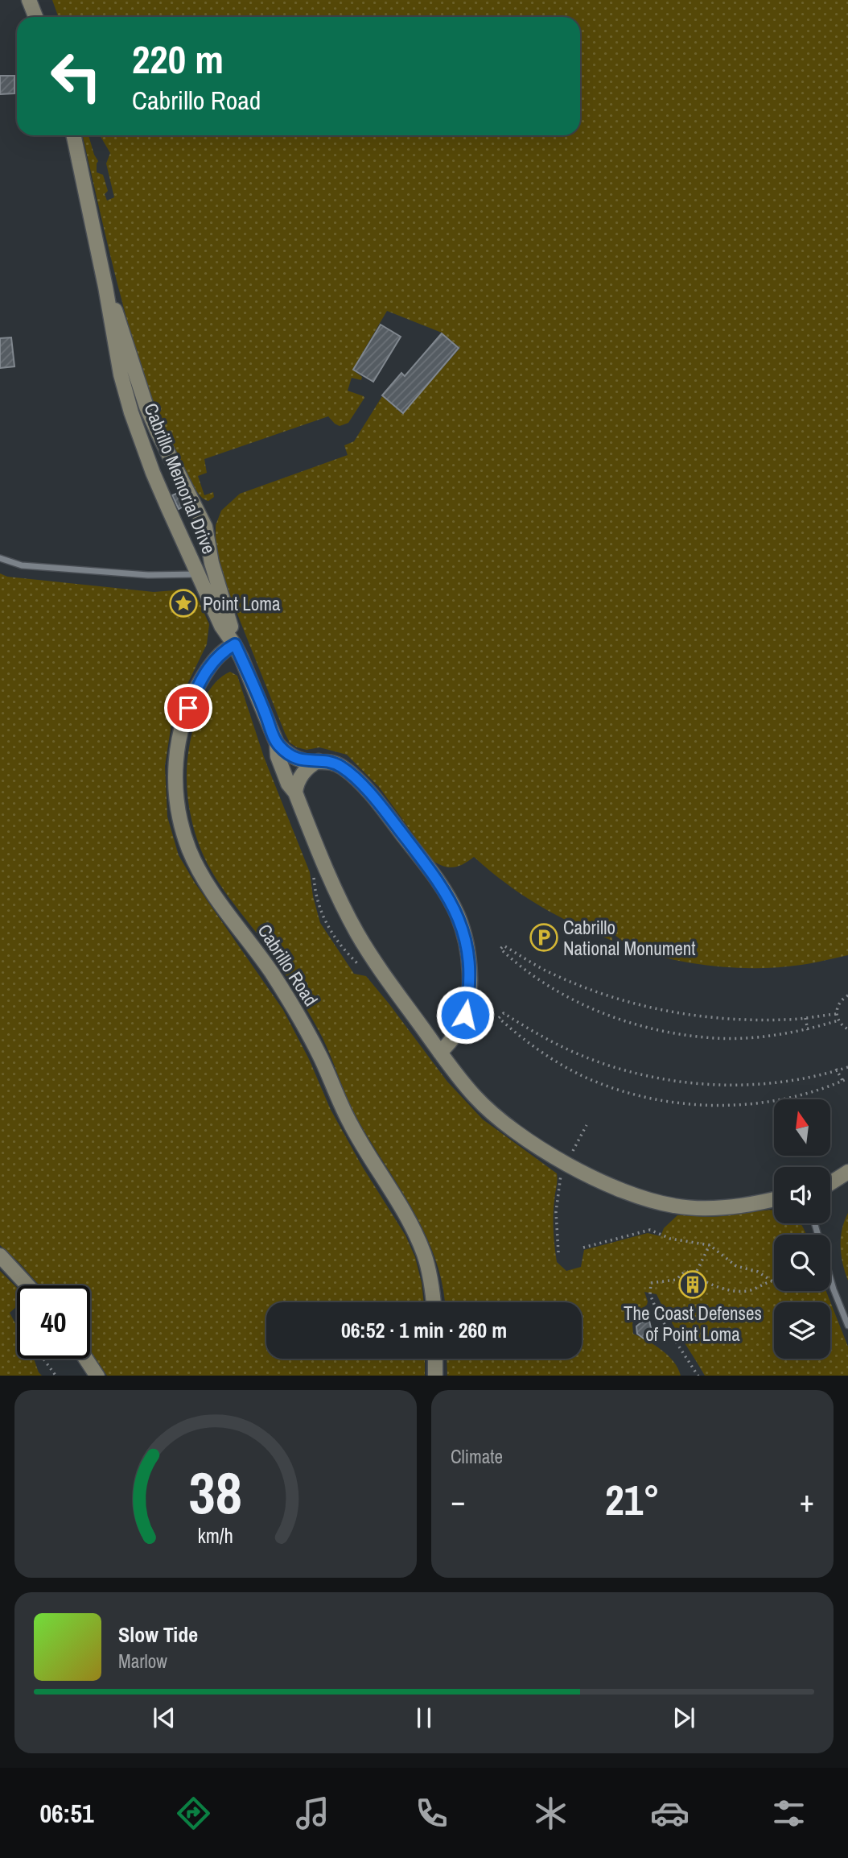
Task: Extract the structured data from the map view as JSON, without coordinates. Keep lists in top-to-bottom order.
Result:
{
  "streets": {
    "street": ["Cabrillo Memorial Drive", "Cabrillo Road"]
  },
  "crossings": [
    ["Cabrillo Memorial Drive", "Cabrillo Road"]
  ],
  "places": {
    "place": ["Point Loma"],
    "parking": ["Cabrillo National Monument"],
    "building": ["The Coast Defenses of Point Loma"]
  },
  "north": "top",
  "page": {
    "turn": ["220 m", "Cabrillo Road"],
    "limit": "40",
    "trip": "06:52 · 1 min · 260 m",
    "tile": "Climate",
    "heat": ["−", "21°", "+"],
    "song": ["Slow Tide", "Marlow"],
    "tabs": "06:51",
    "gauge": ["38", "km/h"]
  }
}
